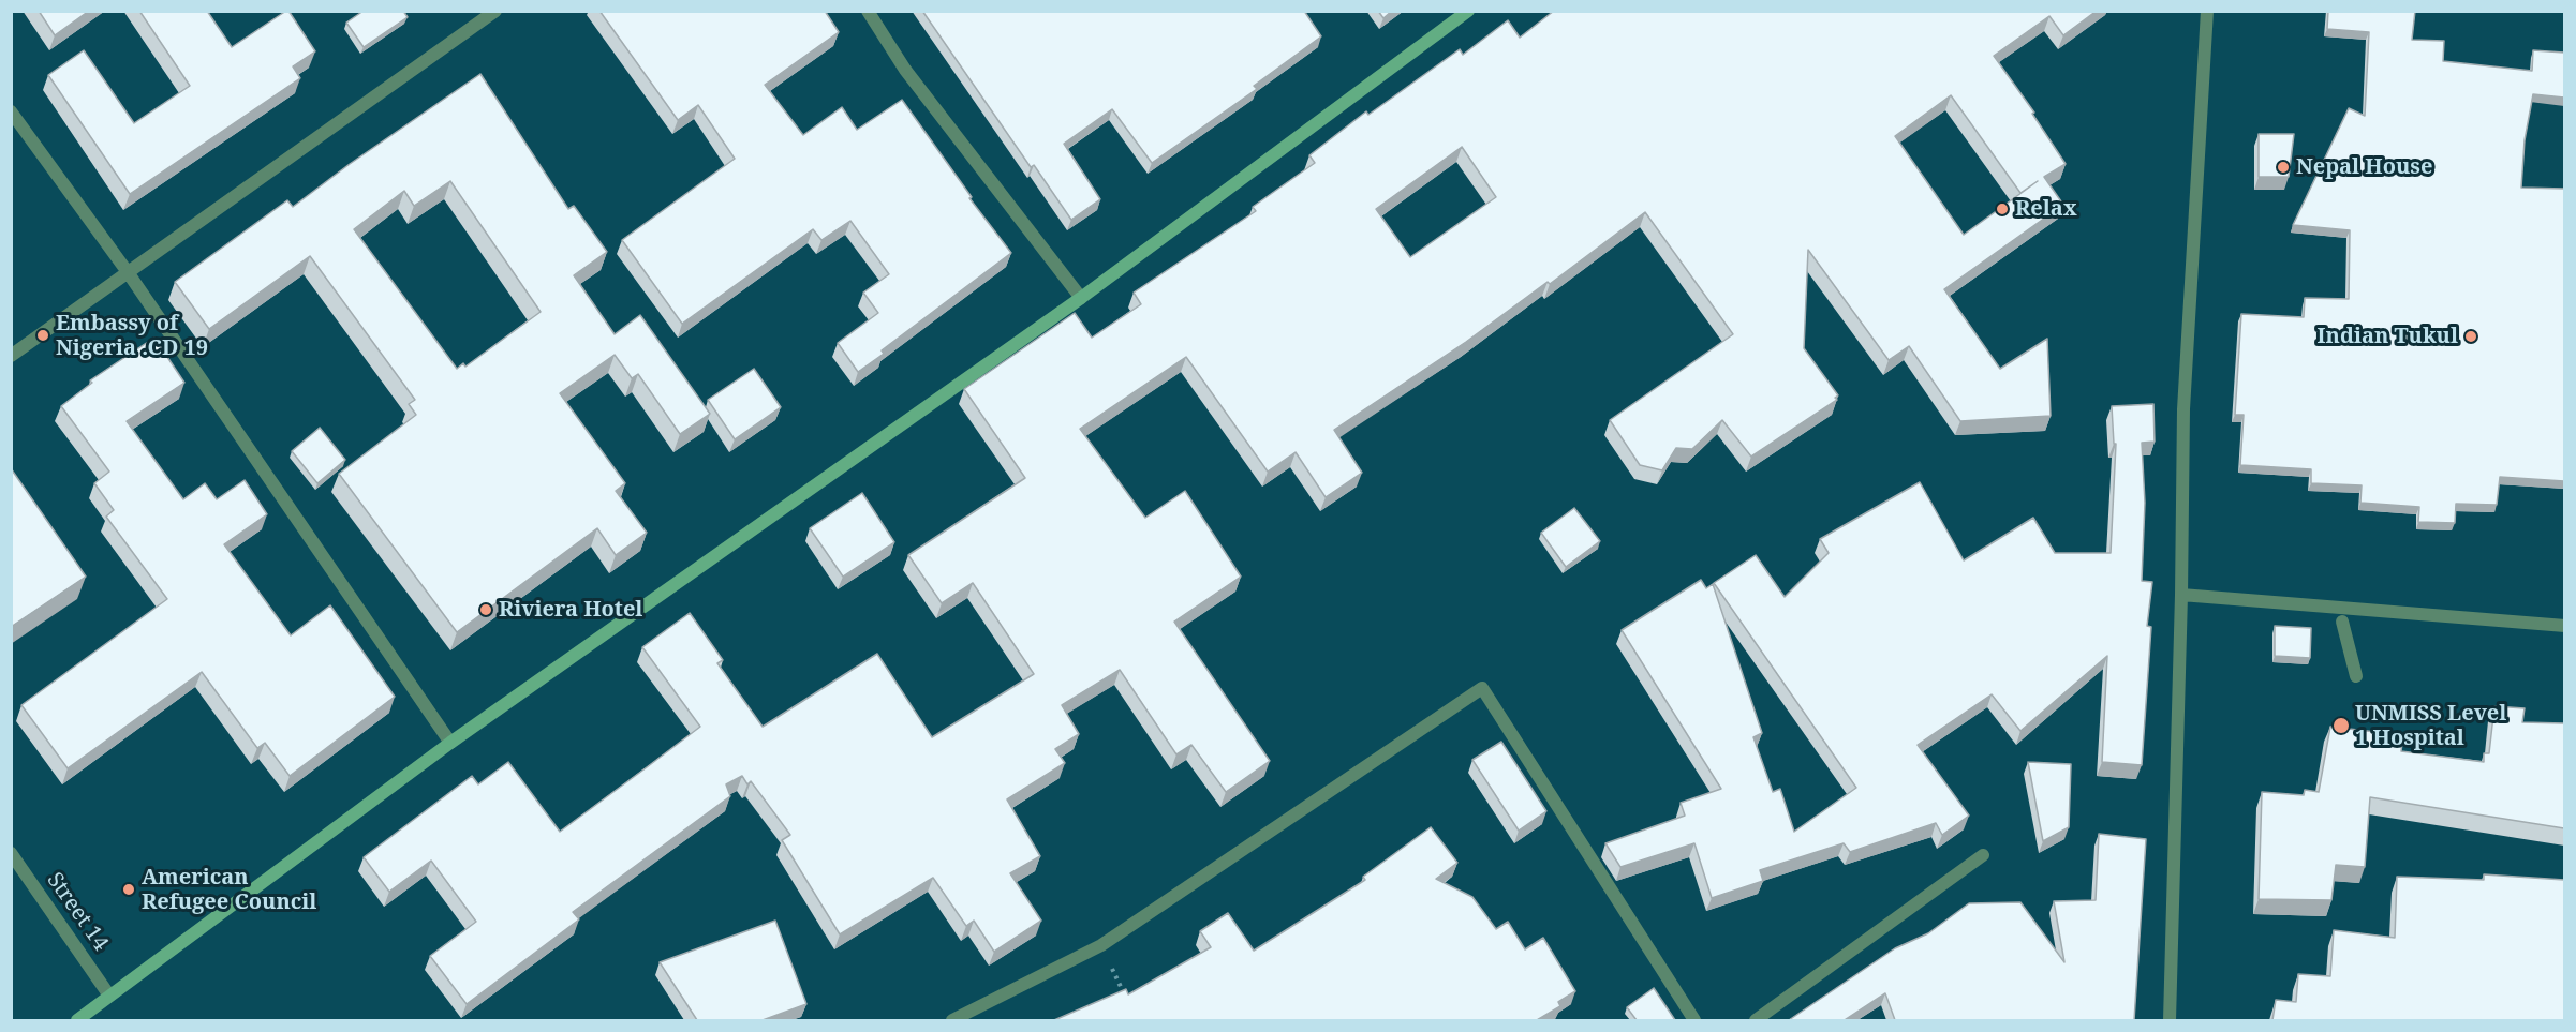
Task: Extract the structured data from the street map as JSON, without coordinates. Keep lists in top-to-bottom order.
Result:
{
  "streets": {
    "street": ["Street 14"]
  },
  "places": [
    "Nepal House",
    "Relax",
    "Embassy of Nigeria .CD 19",
    "Indian Tukul",
    "Riviera Hotel",
    "UNMISS Level 1 Hospital",
    "American Refugee Council"
  ]
}
